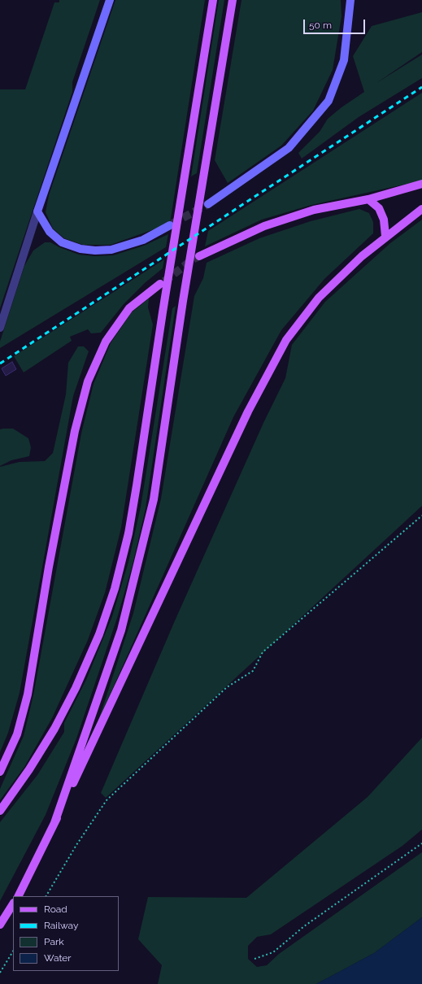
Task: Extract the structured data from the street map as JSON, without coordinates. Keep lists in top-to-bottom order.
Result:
{
  "legend": [
    "Road",
    "Railway",
    "Park",
    "Water"
  ],
  "scale_bar": "50 m"
}
